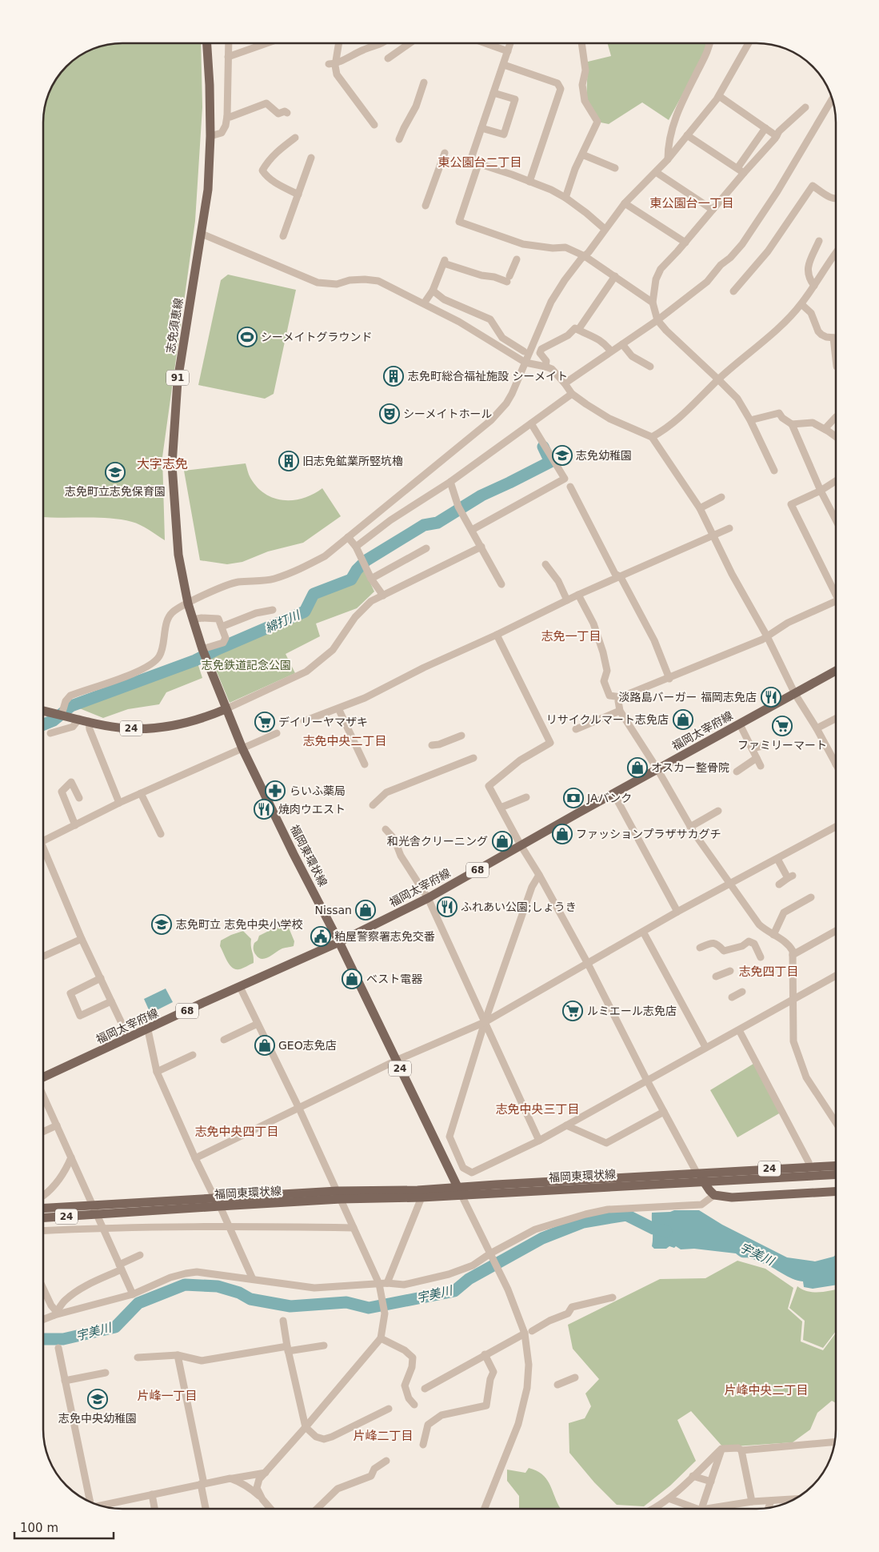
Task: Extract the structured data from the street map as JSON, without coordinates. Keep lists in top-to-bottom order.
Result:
{
  "streets": {
    "main road": [
      "志免須恵線",
      "91",
      "24",
      "福岡太宰府線",
      "福岡東環状線",
      "68"
    ]
  },
  "crossings": [
    ["志免須恵線", "24"],
    ["志免須恵線", "福岡東環状線"],
    ["24", "福岡東環状線"],
    ["福岡太宰府線", "福岡東環状線"]
  ],
  "districts": [
    "東公園台二丁目",
    "東公園台一丁目",
    "大字志免",
    "志免一丁目",
    "志免中央二丁目",
    "志免四丁目",
    "志免中央三丁目",
    "志免中央四丁目",
    "片峰中央二丁目",
    "片峰一丁目",
    "片峰二丁目"
  ],
  "water": ["綿打川", "宇美川"],
  "parks": ["志免鉄道記念公園"],
  "places": {
    "sports": ["シーメイトグラウンド"],
    "building": ["志免町総合福祉施設 シーメイト", "旧志免鉱業所竪坑櫓"],
    "theatre": ["シーメイトホール"],
    "school or university": [
      "志免幼稚園",
      "志免町立志免保育園",
      "志免町立 志免中央小学校",
      "志免中央幼稚園"
    ],
    "restaurant": ["淡路島バーガー 福岡志免店", "焼肉ウエスト", "ふれあい公園;しょうき"],
    "shop": [
      "リサイクルマート志免店",
      "オスカー整骨院",
      "ファッションプラザサカグチ",
      "和光舎クリーニング",
      "Nissan",
      "ベスト電器",
      "GEO志免店"
    ],
    "supermarket": ["デイリーヤマザキ", "ファミリーマート", "ルミエール志免店"],
    "pharmacy": ["らいふ薬局"],
    "bank": ["JAバンク"],
    "public building": ["粕屋警察署志免交番"]
  },
  "scale_bar": "100 m"
}
